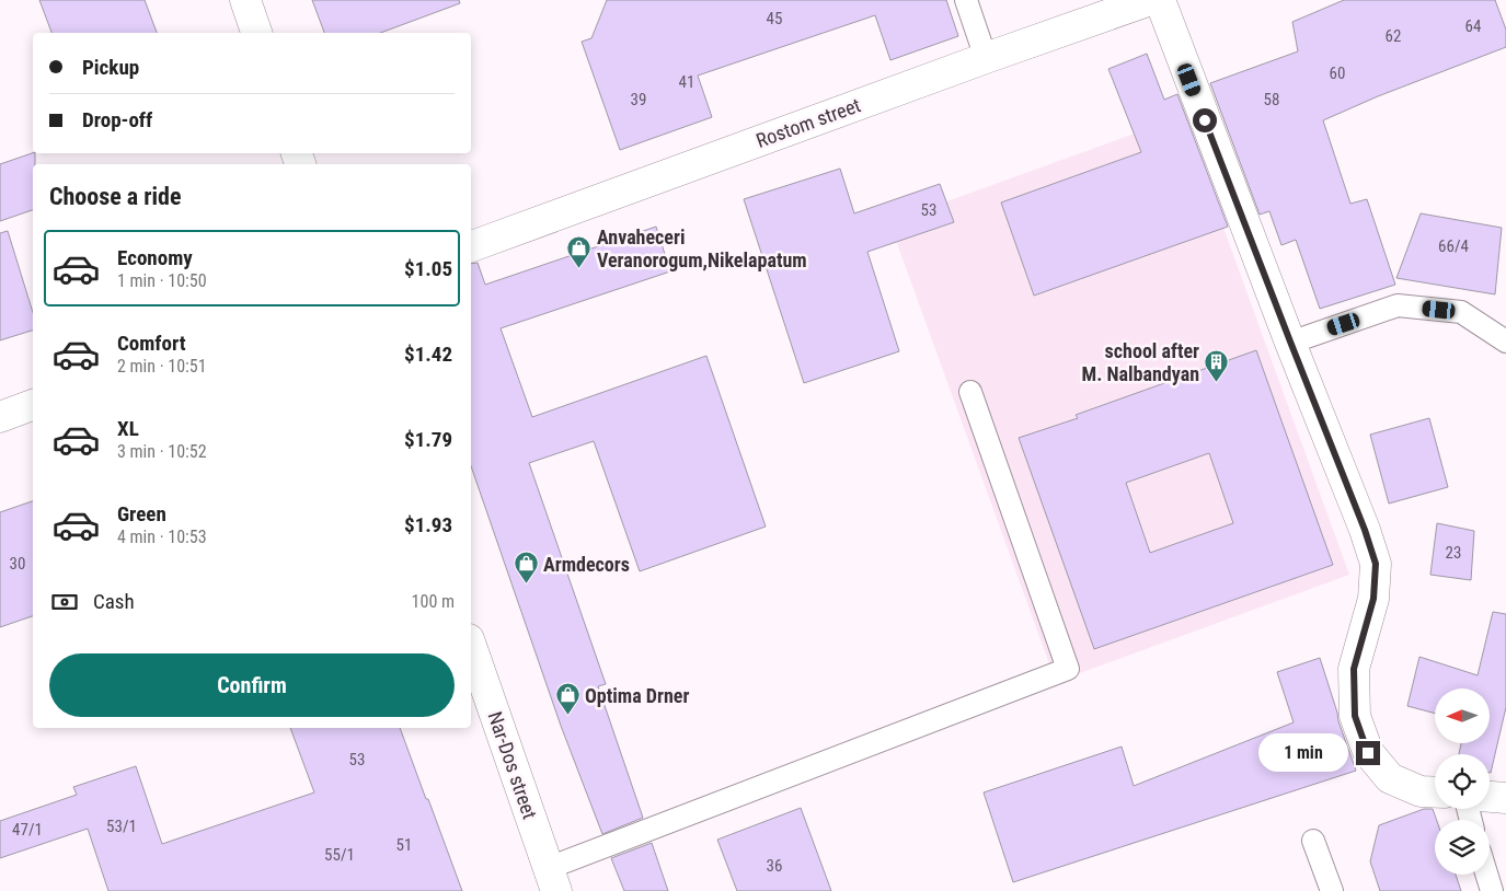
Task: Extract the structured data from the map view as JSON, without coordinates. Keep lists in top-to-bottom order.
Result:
{
  "streets": {
    "street": ["Rostom street", "Nar-Dos street"]
  },
  "places": {
    "shop": ["Anvaheceri Veranorogum,Nikelapatum", "Armdecors", "Optima Drner"],
    "building": ["school after M. Nalbandyan"]
  },
  "house_numbers": [
    "45",
    "64",
    "62",
    "60",
    "41",
    "39",
    "58",
    "53",
    "66/4",
    "23",
    "30",
    "53",
    "53/1",
    "47/1",
    "51",
    "55/1",
    "36"
  ],
  "north": "left",
  "page": {
    "banner": ["Pickup", "Drop-off"],
    "heading": "Choose a ride",
    "list": [
      {
        "name": "Economy",
        "note": "1 min · 10:50",
        "value": "$1.05"
      },
      {
        "name": "Comfort",
        "note": "2 min · 10:51",
        "value": "$1.42"
      },
      {
        "name": "XL",
        "note": "3 min · 10:52",
        "value": "$1.79"
      },
      {
        "name": "Green",
        "note": "4 min · 10:53",
        "value": "$1.93"
      }
    ],
    "pay": ["Cash", "100 m"],
    "buttons": "Confirm",
    "bubble": "1 min"
  }
}
